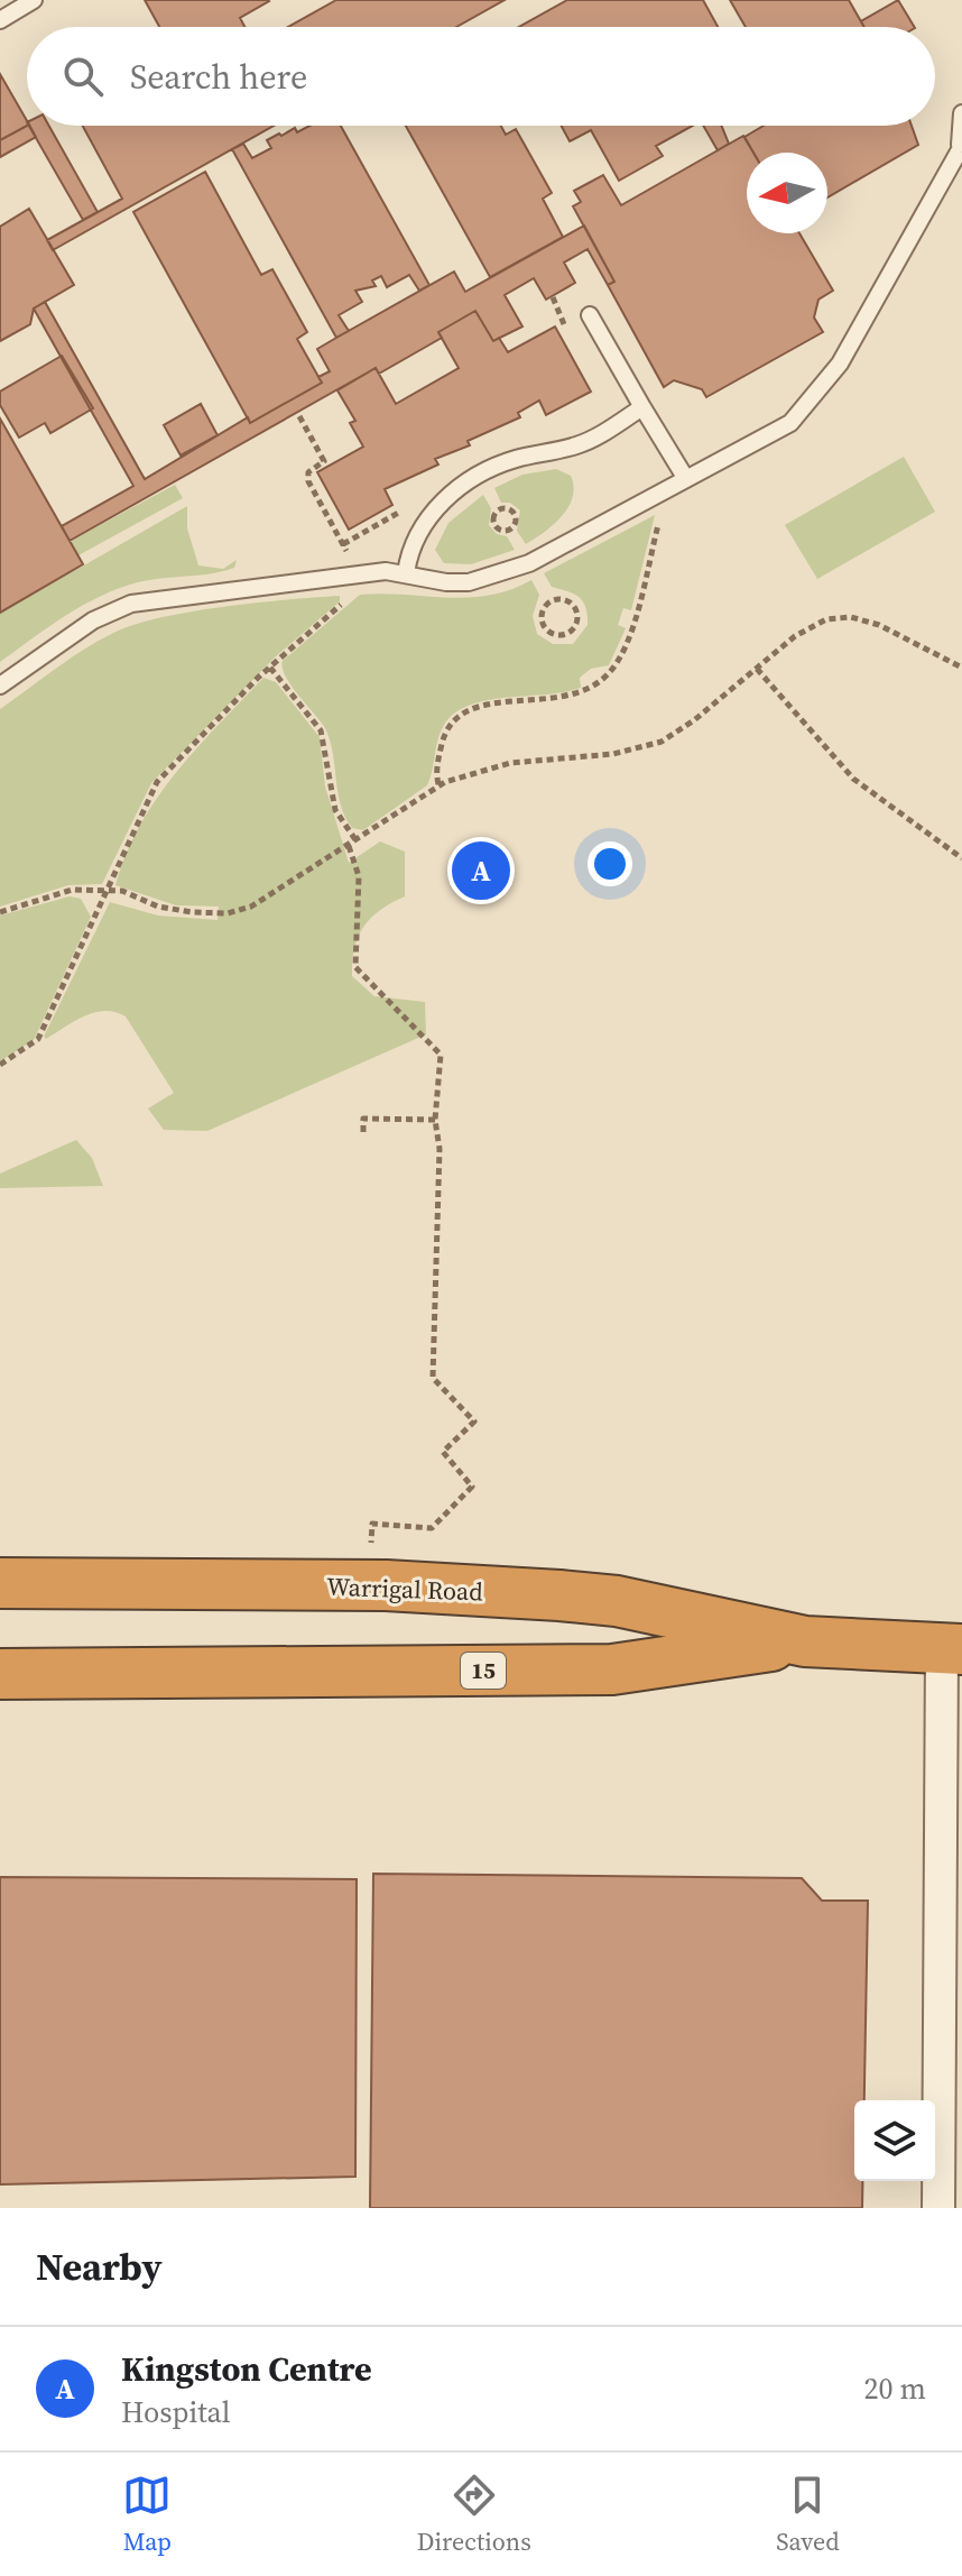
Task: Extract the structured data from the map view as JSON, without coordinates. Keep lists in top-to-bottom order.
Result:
{
  "streets": {
    "highway": ["Warrigal Road", "15"]
  },
  "north": "left",
  "page": {
    "search": "Search here",
    "pins": "A",
    "heading": "Nearby",
    "list": [
      {
        "mark": "A",
        "name": "Kingston Centre",
        "note": "Hospital",
        "value": "20 m"
      }
    ],
    "nav": ["Map", "Directions", "Saved"]
  }
}
